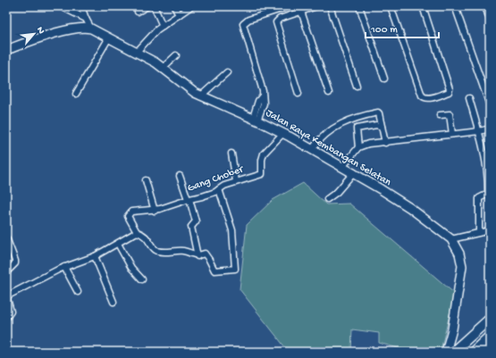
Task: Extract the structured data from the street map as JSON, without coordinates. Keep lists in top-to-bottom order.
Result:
{
  "streets": {
    "main road": ["Jalan Raya Kembangan Selatan"],
    "street": ["Gang Chober"]
  },
  "crossings": [
    ["Jalan Raya Kembangan Selatan", "Gang Chober"]
  ],
  "scale_bar": "100 m",
  "north": "top right"
}
